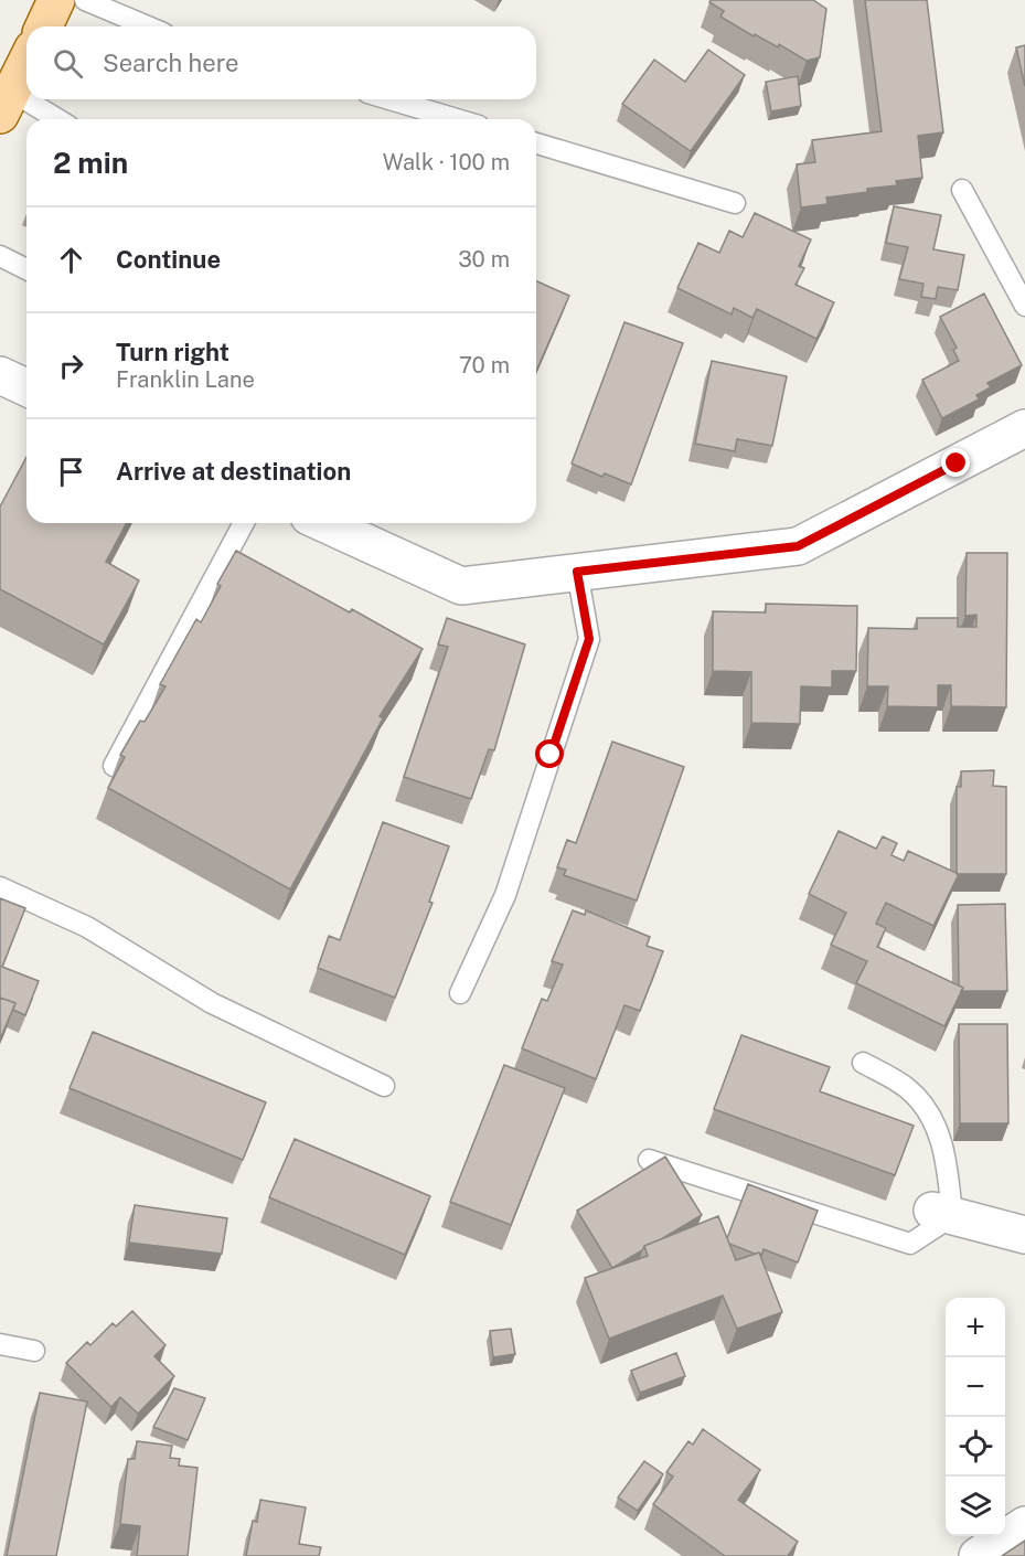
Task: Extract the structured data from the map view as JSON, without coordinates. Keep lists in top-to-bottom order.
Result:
{
  "page": {
    "search": "Search here",
    "heading": ["2 min", "Walk · 100 m"],
    "list": [
      ["Continue", "30 m"],
      ["Turn right", "Franklin Lane", "70 m"],
      "Arrive at destination"
    ],
    "map_buttons": ["+", "−"]
  }
}
